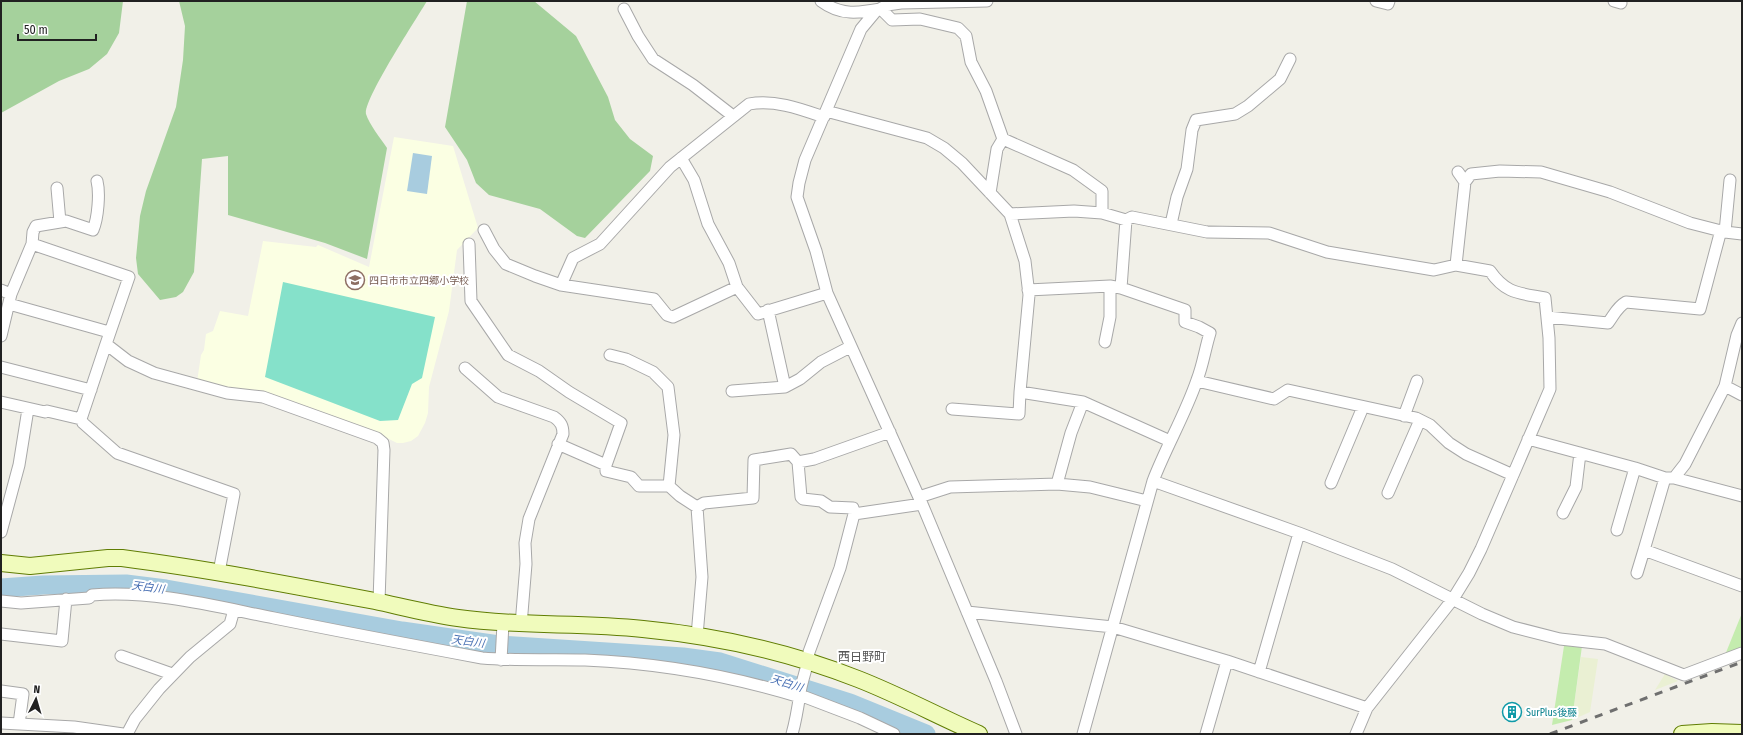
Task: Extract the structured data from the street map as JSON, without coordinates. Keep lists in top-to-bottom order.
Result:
{
  "districts": ["西日野町"],
  "water": ["天白川"],
  "places": {
    "school or university": ["四日市市立四郷小学校"],
    "building": ["SurPlus後藤"]
  },
  "scale_bar": "50 m",
  "north": "top"
}
